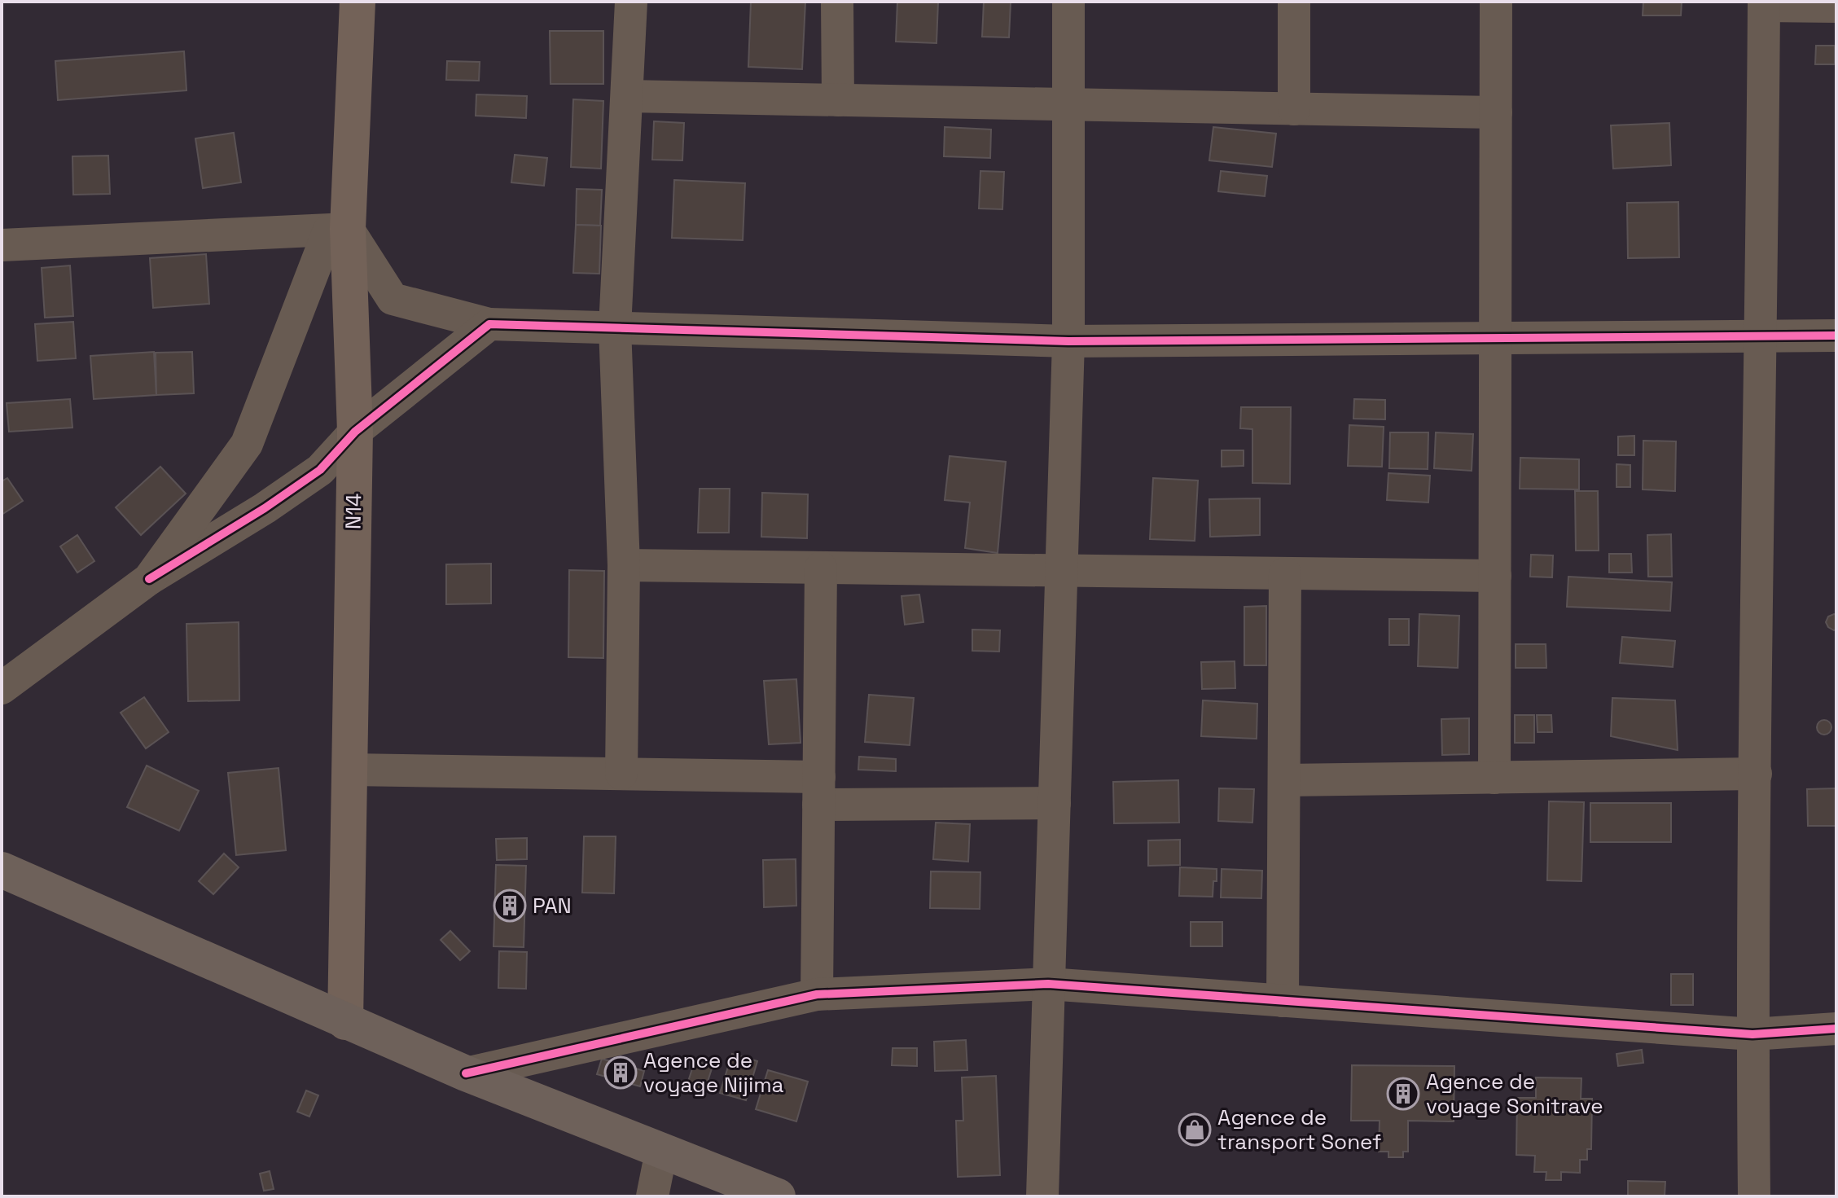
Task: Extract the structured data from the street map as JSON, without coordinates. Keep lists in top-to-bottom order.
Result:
{
  "streets": {
    "main road": ["N14"]
  },
  "places": {
    "building": ["PAN", "Agence de voyage Nijima", "Agence de voyage Sonitrave"],
    "shop": ["Agence de transport Sonef"]
  }
}
